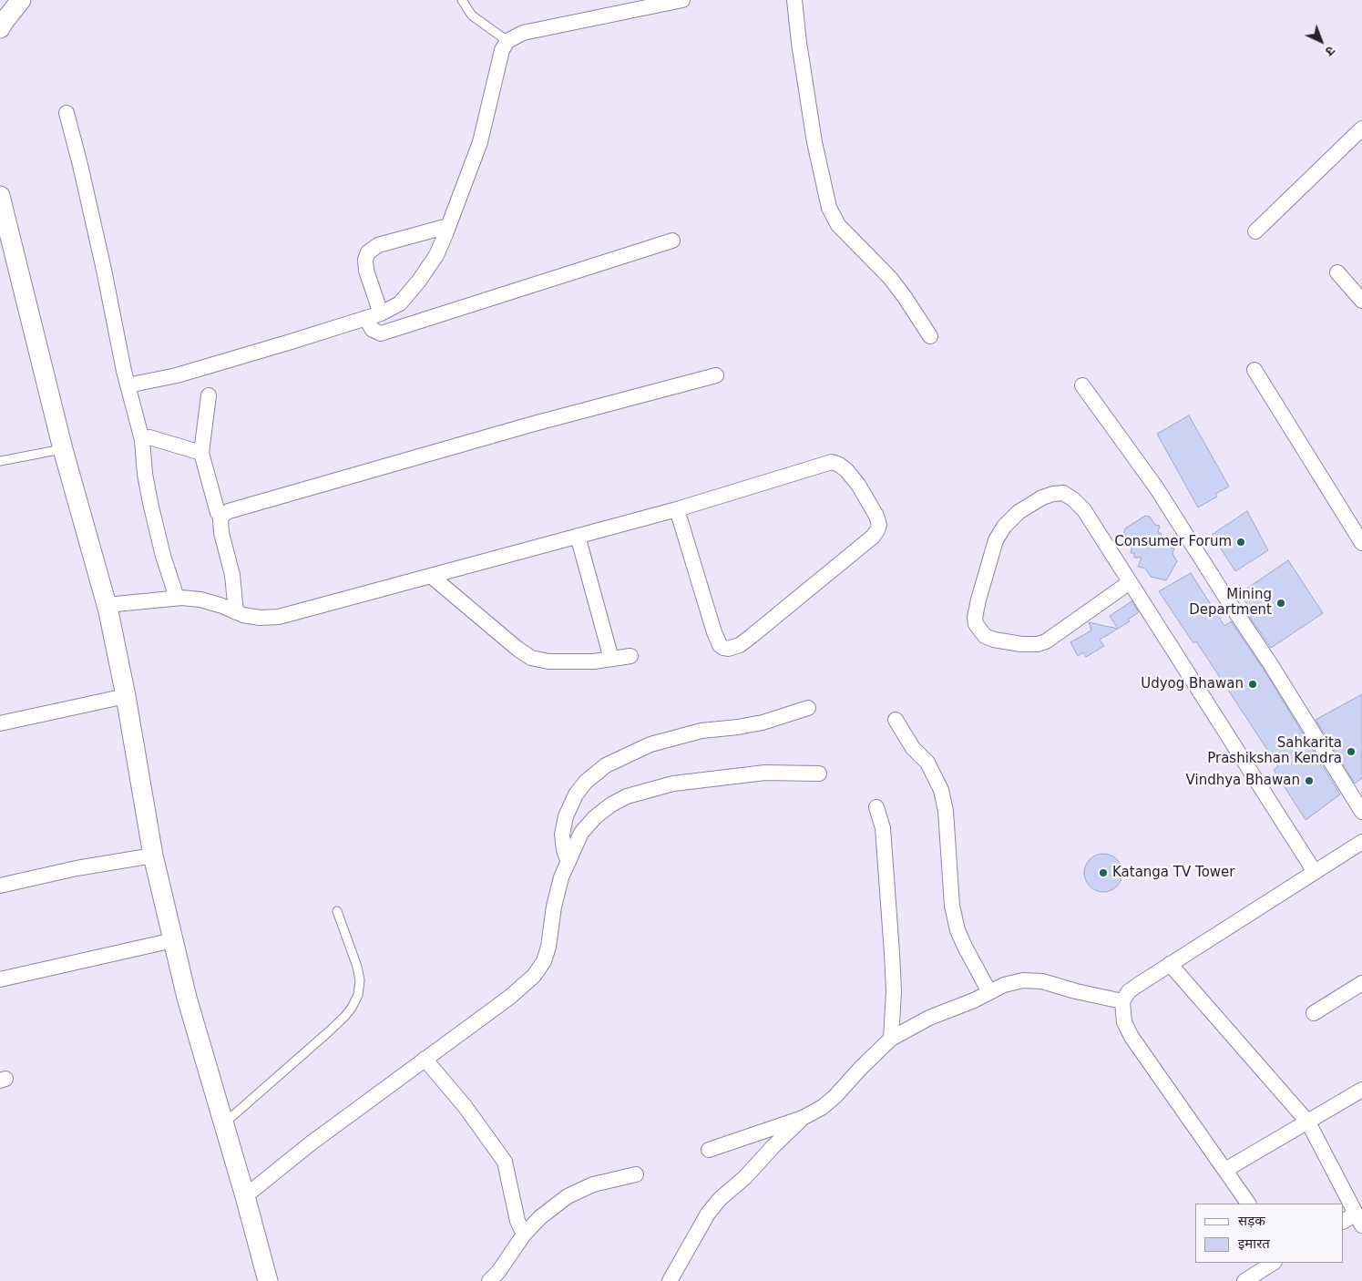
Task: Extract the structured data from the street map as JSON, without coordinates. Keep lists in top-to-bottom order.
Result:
{
  "places": [
    "Consumer Forum",
    "Mining Department",
    "Udyog Bhawan",
    "Sahkarita Prashikshan Kendra",
    "Vindhya Bhawan",
    "Katanga TV Tower"
  ],
  "legend": ["सड़क", "इमारत"],
  "north": "bottom right"
}
